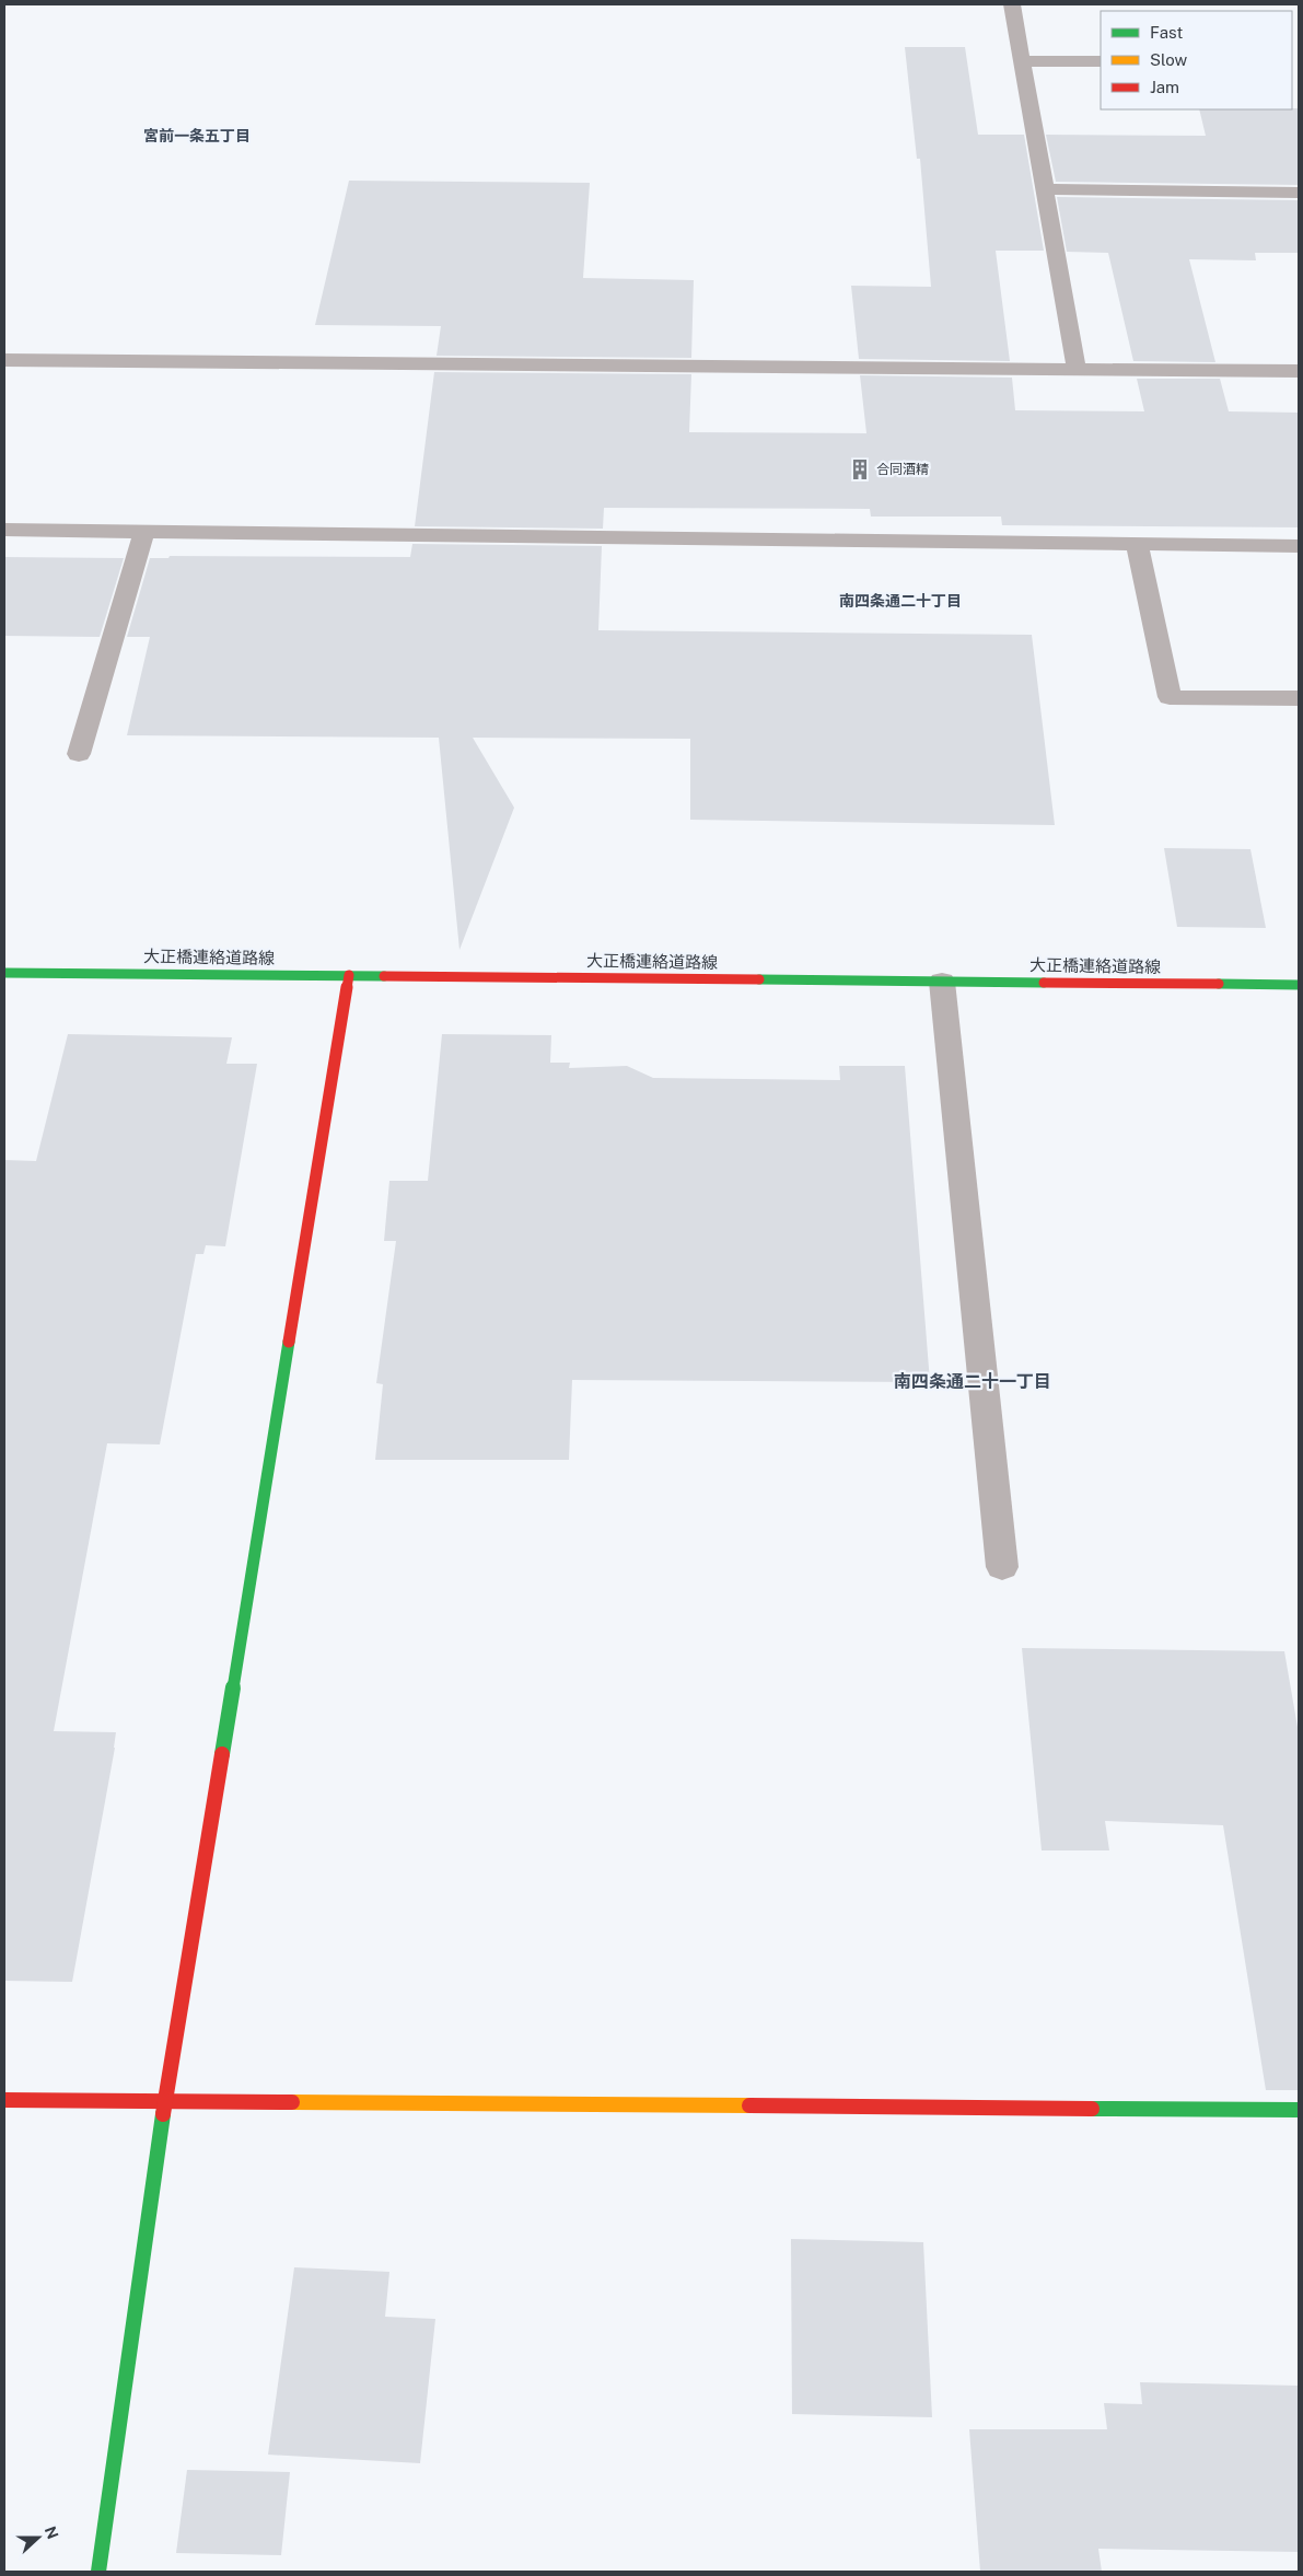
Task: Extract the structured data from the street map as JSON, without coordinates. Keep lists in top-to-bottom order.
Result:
{
  "streets": {
    "street": ["大正橋連絡道路線"]
  },
  "districts": ["宮前一条五丁目", "南四条通二十丁目", "南四条通二十一丁目"],
  "places": {
    "building": ["合同酒精"]
  },
  "legend": ["Fast", "Slow", "Jam"],
  "north": "right"
}
